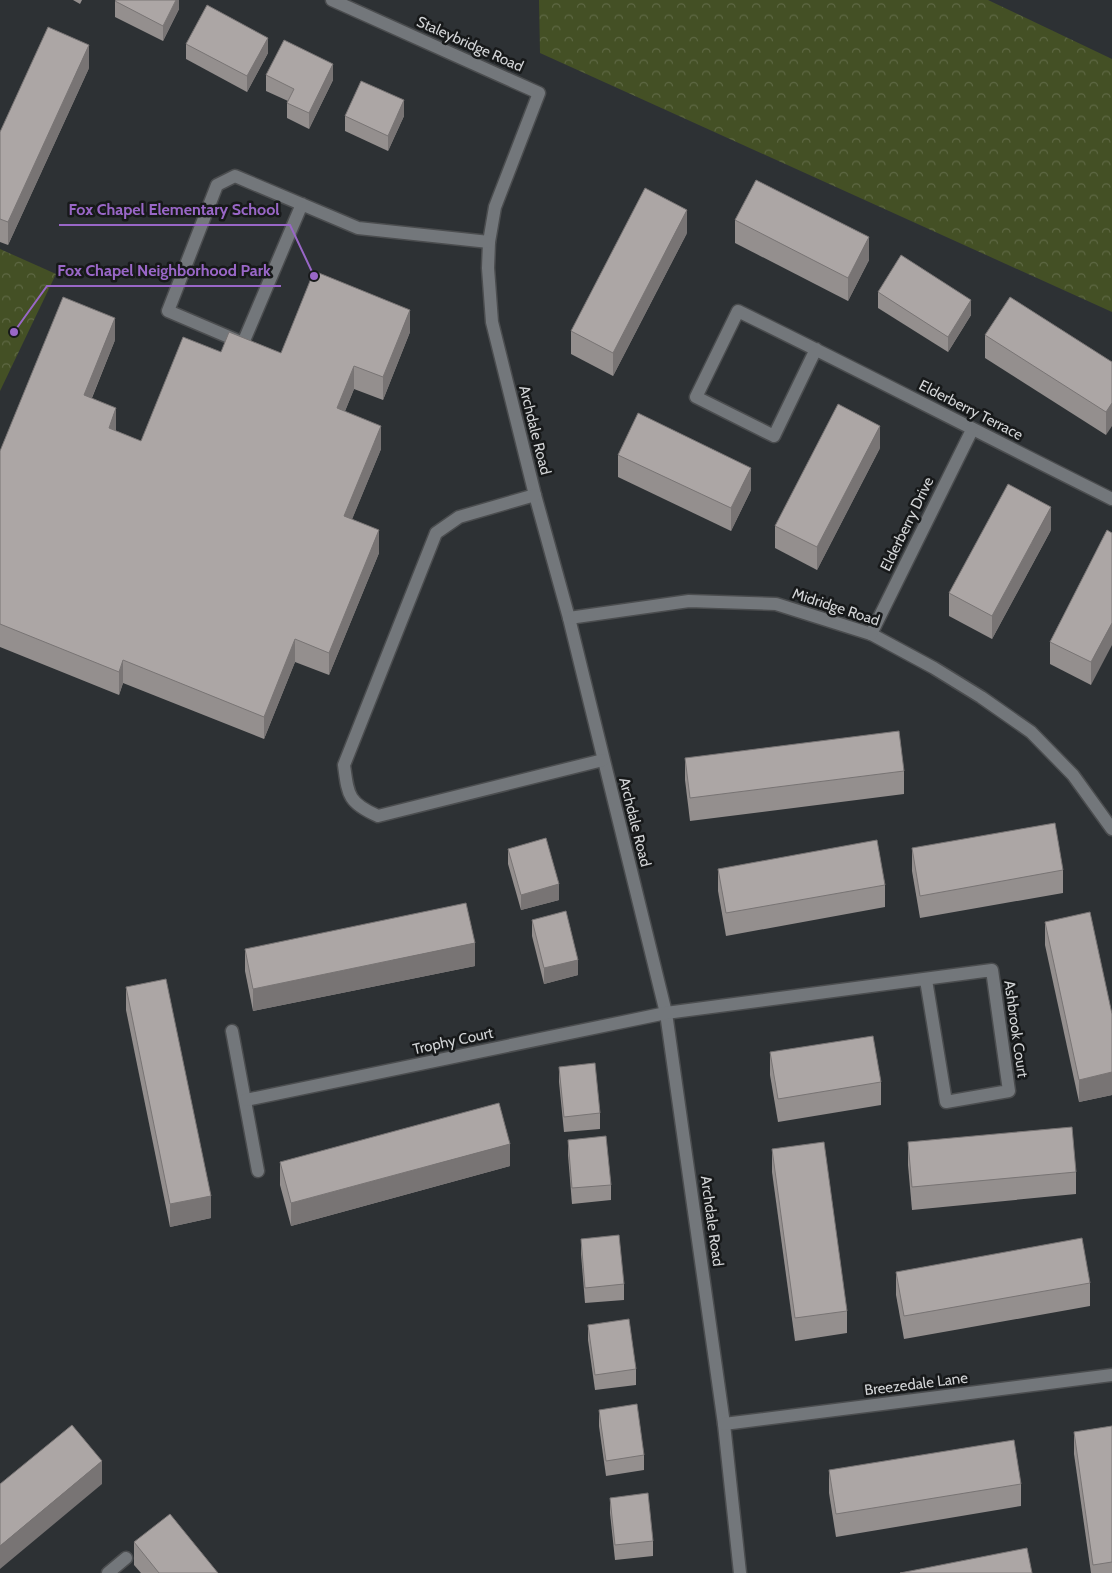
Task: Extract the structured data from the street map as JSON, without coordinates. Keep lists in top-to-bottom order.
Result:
{
  "streets": {
    "street": [
      "Staleybridge Road",
      "Elderberry Terrace",
      "Archdale Road",
      "Elderberry Drive",
      "Midridge Road",
      "Ashbrook Court",
      "Trophy Court",
      "Breezedale Lane"
    ]
  },
  "crossings": [
    ["Staleybridge Road", "Archdale Road"],
    ["Elderberry Terrace", "Elderberry Drive"],
    ["Archdale Road", "Midridge Road"],
    ["Archdale Road", "Ashbrook Court"],
    ["Archdale Road", "Trophy Court"],
    ["Archdale Road", "Breezedale Lane"],
    ["Elderberry Drive", "Midridge Road"],
    ["Ashbrook Court", "Trophy Court"]
  ],
  "places": ["Fox Chapel Elementary School", "Fox Chapel Neighborhood Park"]
}
